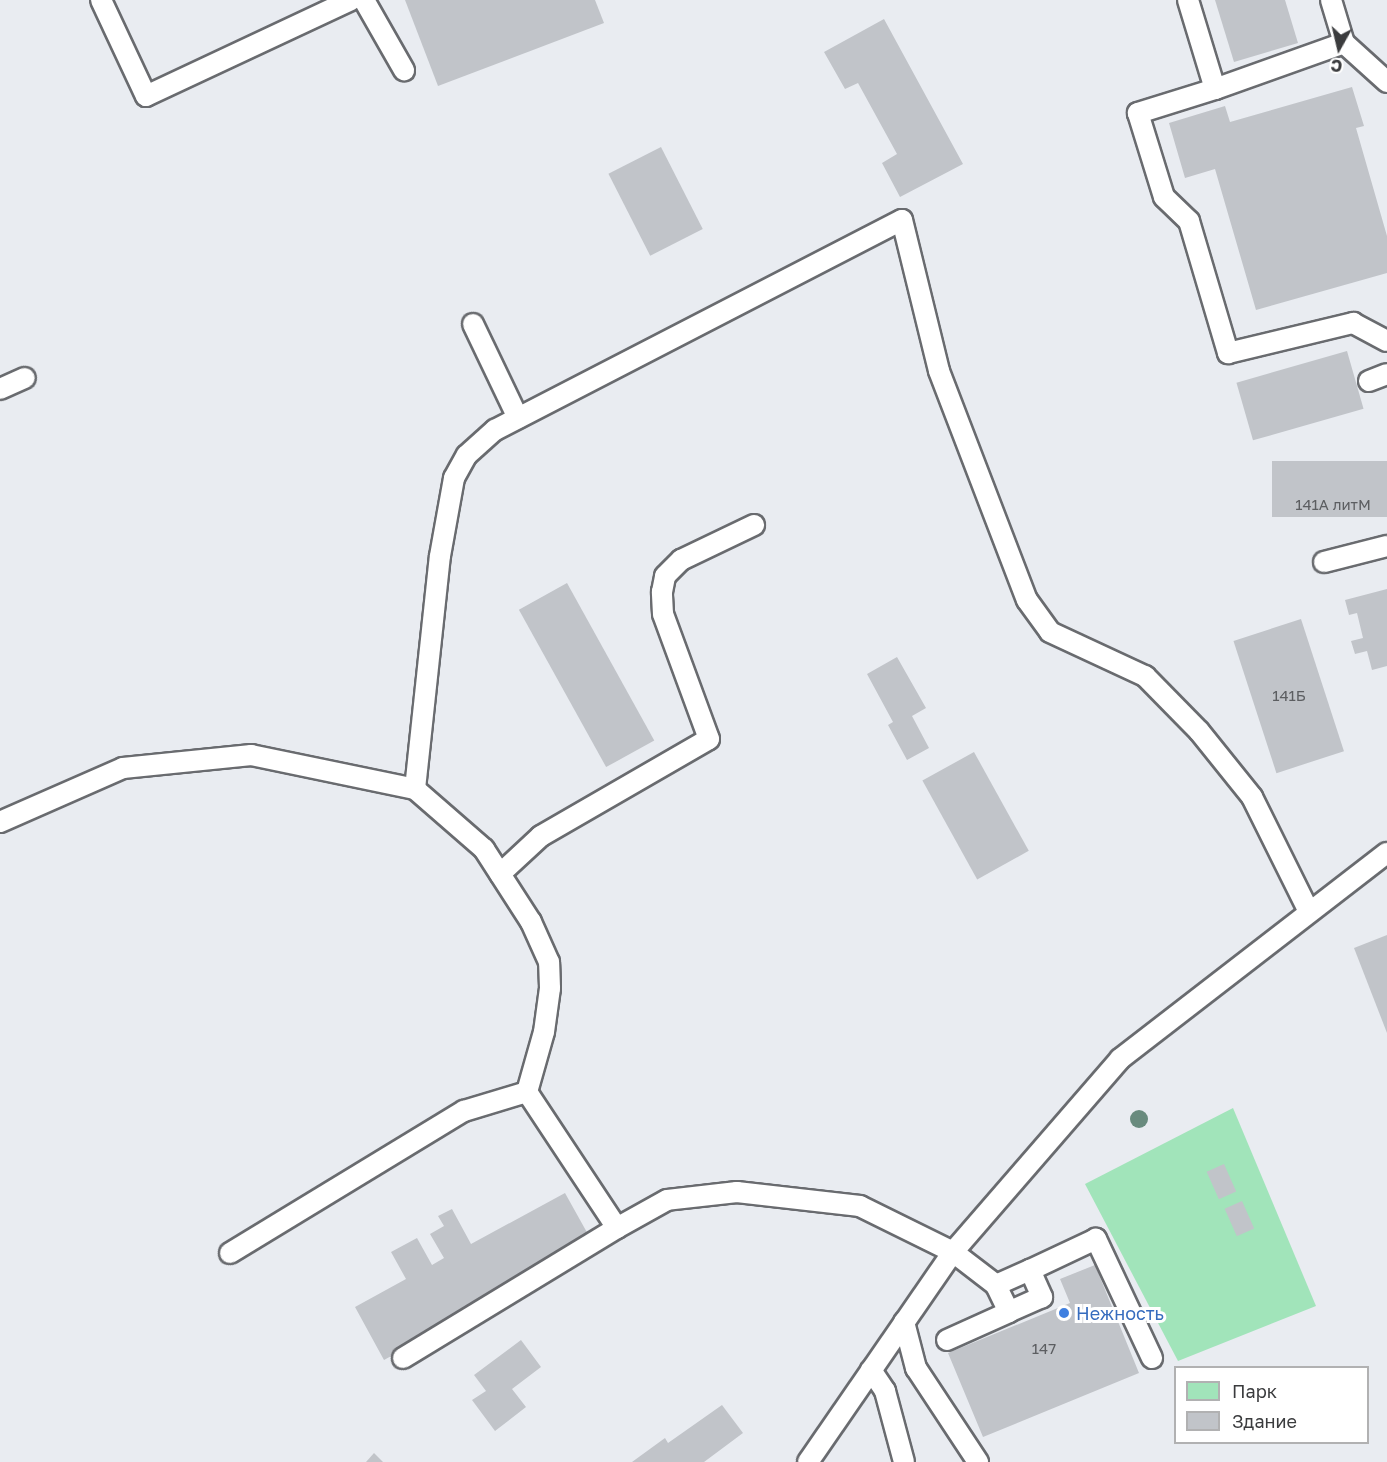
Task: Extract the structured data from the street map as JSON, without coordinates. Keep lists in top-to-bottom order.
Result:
{
  "places": ["Нежность"],
  "house_numbers": ["141А литМ", "141Б", "147"],
  "legend": ["Парк", "Здание"],
  "north": "bottom"
}
